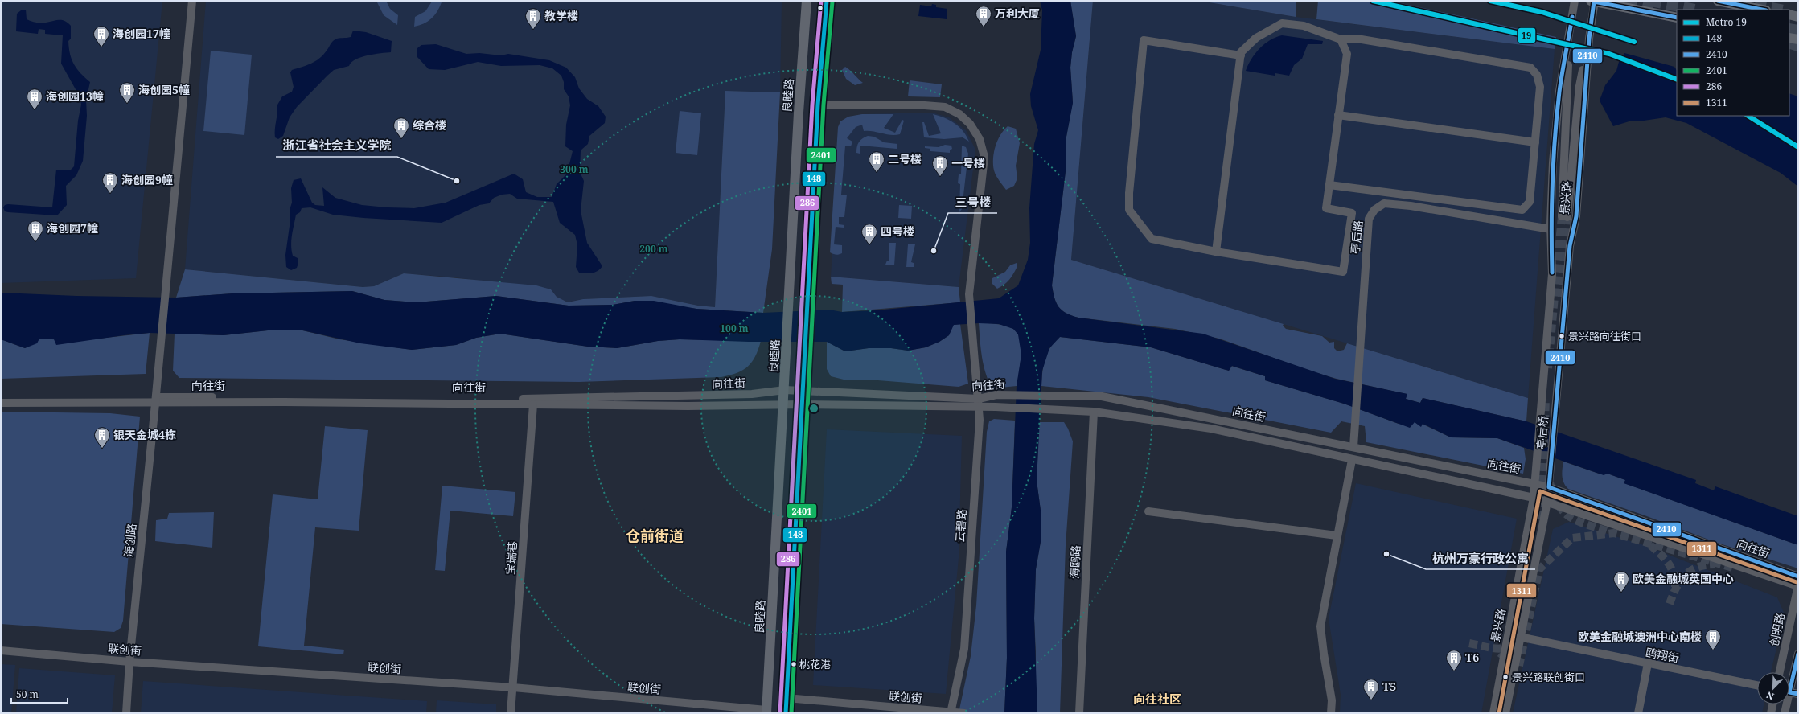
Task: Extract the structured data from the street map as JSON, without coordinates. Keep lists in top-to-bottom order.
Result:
{
  "streets": {
    "main road": ["良睦路"],
    "street": [
      "景兴路",
      "亭后路",
      "向往街",
      "亭后桥",
      "云碧路",
      "海创路",
      "宝瑞巷",
      "海鸥路",
      "创明路",
      "联创街",
      "鸥翔街"
    ]
  },
  "crossings": [
    ["良睦路", "向往街"],
    ["良睦路", "联创街"],
    ["景兴路", "亭后路"],
    ["景兴路", "向往街"],
    ["景兴路", "亭后桥"],
    ["景兴路", "鸥翔街"],
    ["亭后路", "向往街"],
    ["向往街", "云碧路"],
    ["向往街", "海创路"],
    ["向往街", "宝瑞巷"],
    ["向往街", "海鸥路"],
    ["向往街", "创明路"],
    ["云碧路", "联创街"],
    ["海创路", "联创街"],
    ["宝瑞巷", "联创街"]
  ],
  "districts": ["仓前街道", "向往社区"],
  "places": {
    "building": [
      "万利大厦",
      "教学楼",
      "海创园17幢",
      "海创园5幢",
      "海创园13幢",
      "综合楼",
      "二号楼",
      "一号楼",
      "海创园9幢",
      "海创园7幢",
      "四号楼",
      "银天金城4栋",
      "欧美金融城英国中心",
      "欧美金融城澳洲中心南楼",
      "T6",
      "T5"
    ],
    "other": [
      "浙江省社会主义学院",
      "三号楼",
      "景兴路向往街口",
      "杭州万豪行政公寓",
      "桃花港",
      "景兴路联创街口"
    ]
  },
  "lines": [
    "metro line 19",
    "transit line 148",
    "transit line 2410",
    "transit line 286",
    "transit line 2401",
    "transit line 1311"
  ],
  "legend": [
    "Metro 19",
    "148",
    "2410",
    "2401",
    "286",
    "1311"
  ],
  "scale_bar": "50 m",
  "north": "bottom left",
  "rings": ["300 m", "200 m", "100 m"]
}
